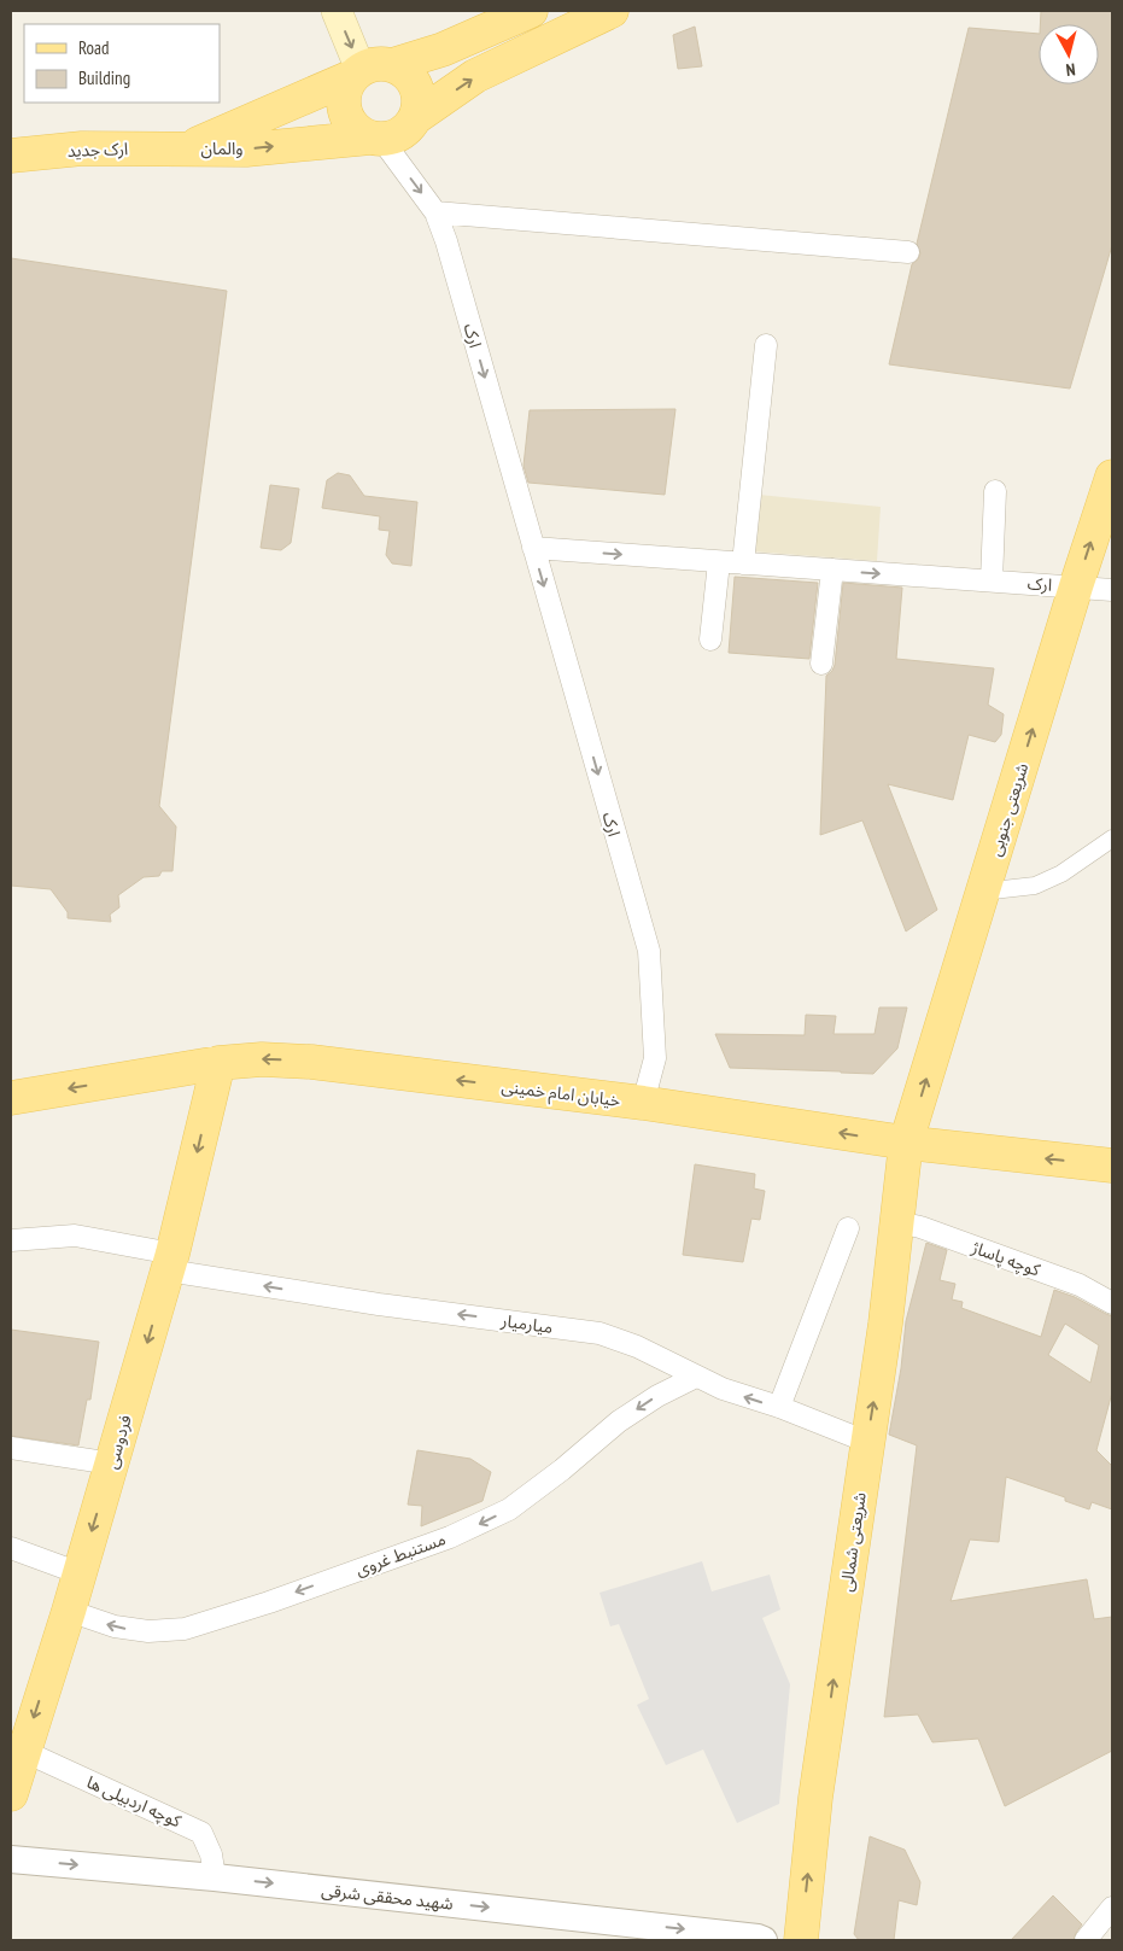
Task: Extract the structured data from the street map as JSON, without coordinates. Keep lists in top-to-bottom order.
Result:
{
  "streets": {
    "main road": [
      "والمان",
      "ارک جدید",
      "شریعتی جنوبی",
      "خیابان امام خمینی",
      "فردوسی",
      "شریعتی شمالی"
    ],
    "street": [
      "ارک",
      "کوچه پاساژ",
      "میارمیار",
      "مستنبط غروی",
      "کوچه اردبیلی ها",
      "شهید محققی شرقی"
    ]
  },
  "crossings": [
    ["والمان", "ارک جدید"],
    ["والمان", "ارک"],
    ["ارک", "شریعتی جنوبی"],
    ["ارک", "خیابان امام خمینی"],
    ["شریعتی جنوبی", "خیابان امام خمینی"],
    ["شریعتی جنوبی", "شریعتی شمالی"],
    ["خیابان امام خمینی", "فردوسی"],
    ["خیابان امام خمینی", "شریعتی شمالی"],
    ["کوچه پاساژ", "شریعتی شمالی"],
    ["میارمیار", "فردوسی"],
    ["میارمیار", "شریعتی شمالی"],
    ["میارمیار", "مستنبط غروی"],
    ["فردوسی", "مستنبط غروی"],
    ["فردوسی", "کوچه اردبیلی ها"],
    ["کوچه اردبیلی ها", "شهید محققی شرقی"]
  ],
  "one_way": [
    "ارک",
    "شریعتی جنوبی",
    "خیابان امام خمینی",
    "میارمیار",
    "فردوسی",
    "شریعتی شمالی",
    "مستنبط غروی",
    "شهید محققی شرقی"
  ],
  "legend": ["Road", "Building"],
  "north": "bottom"
}
